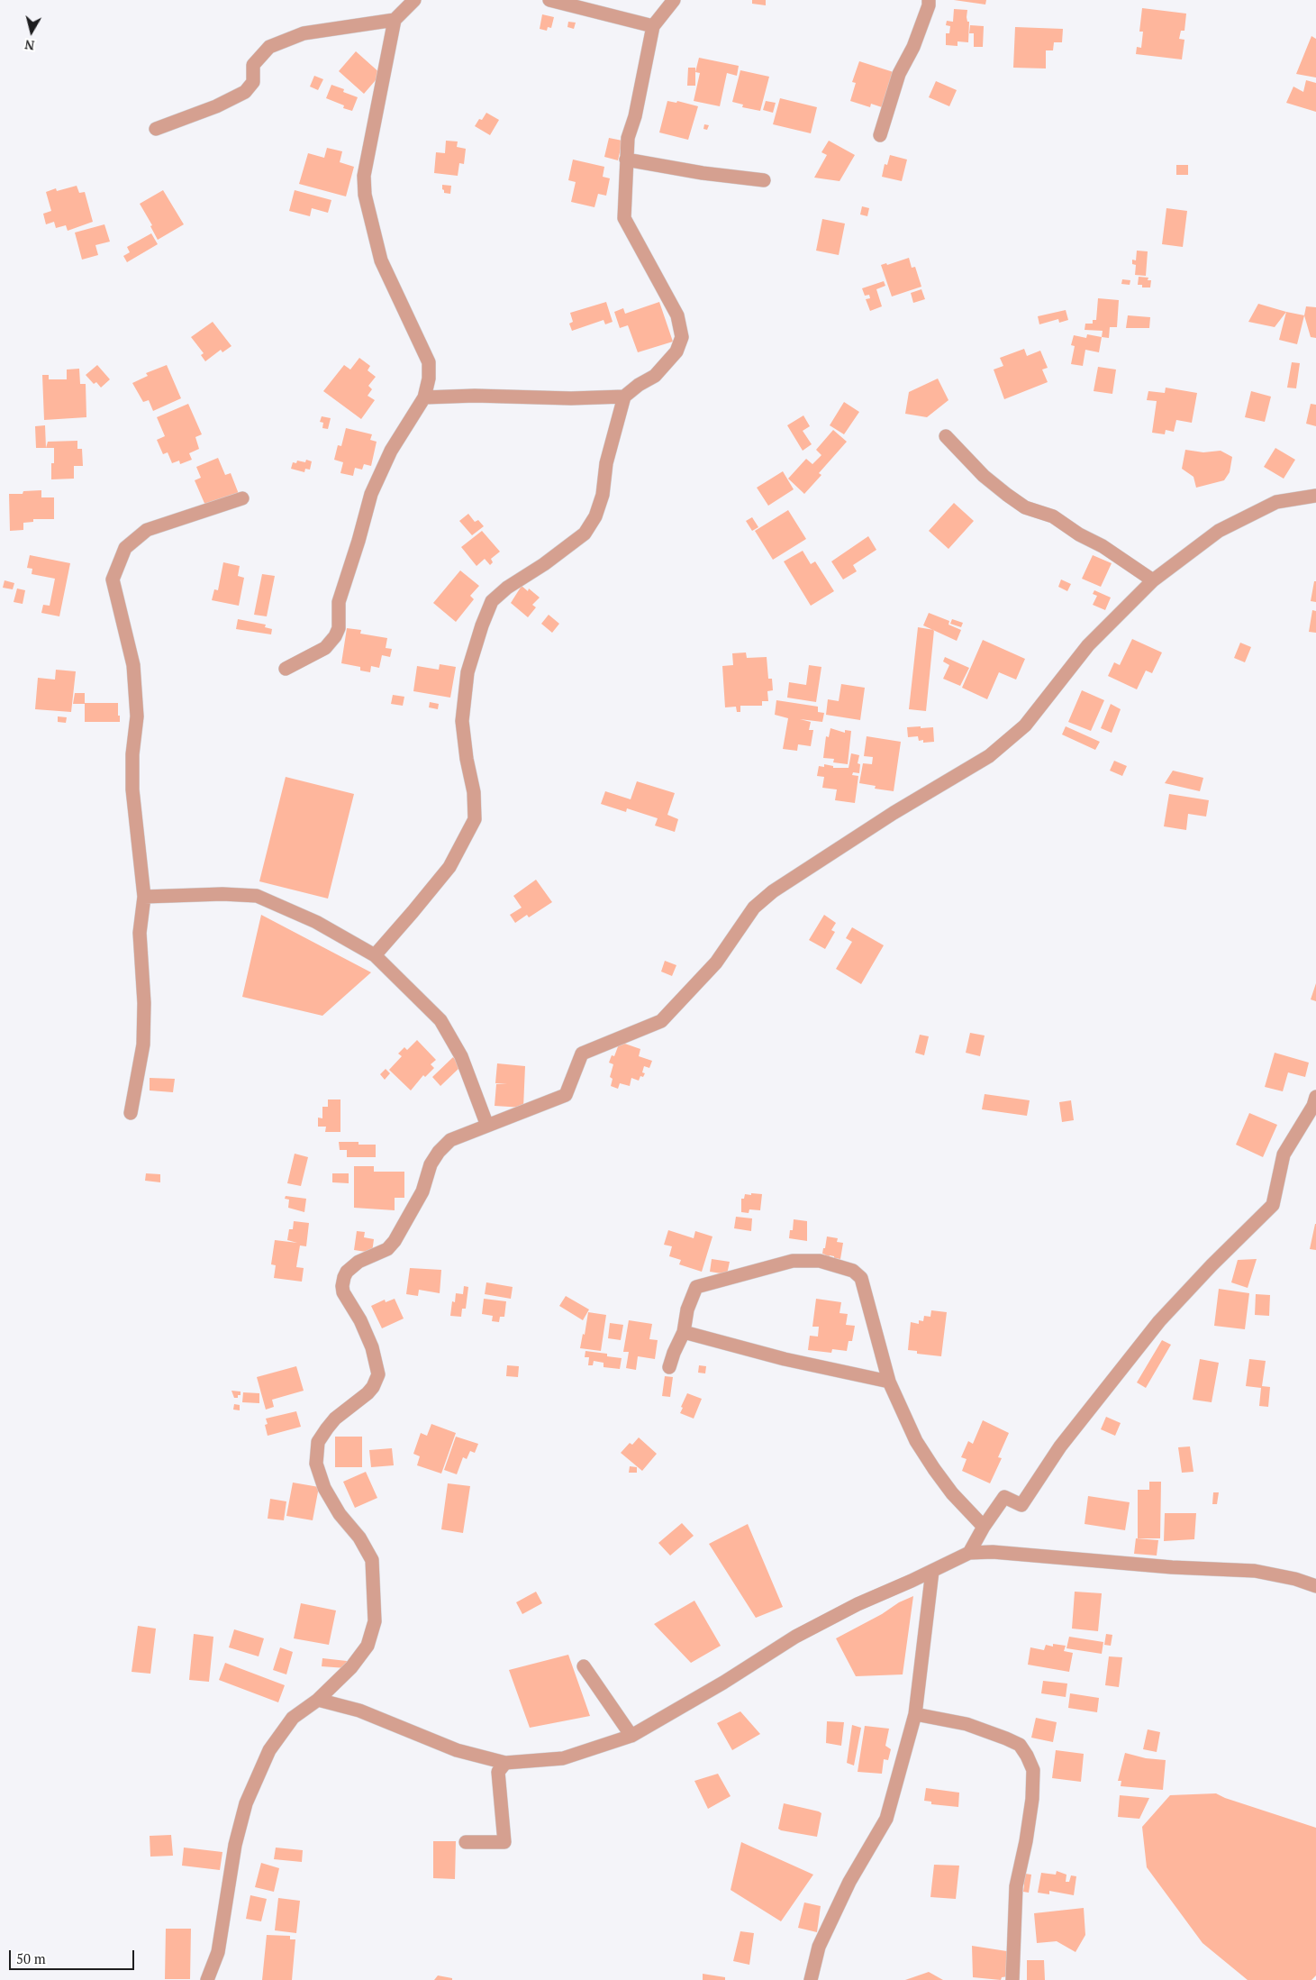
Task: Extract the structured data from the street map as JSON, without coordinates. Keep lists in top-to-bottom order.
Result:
{
  "scale_bar": "50 m",
  "north": "bottom"
}
